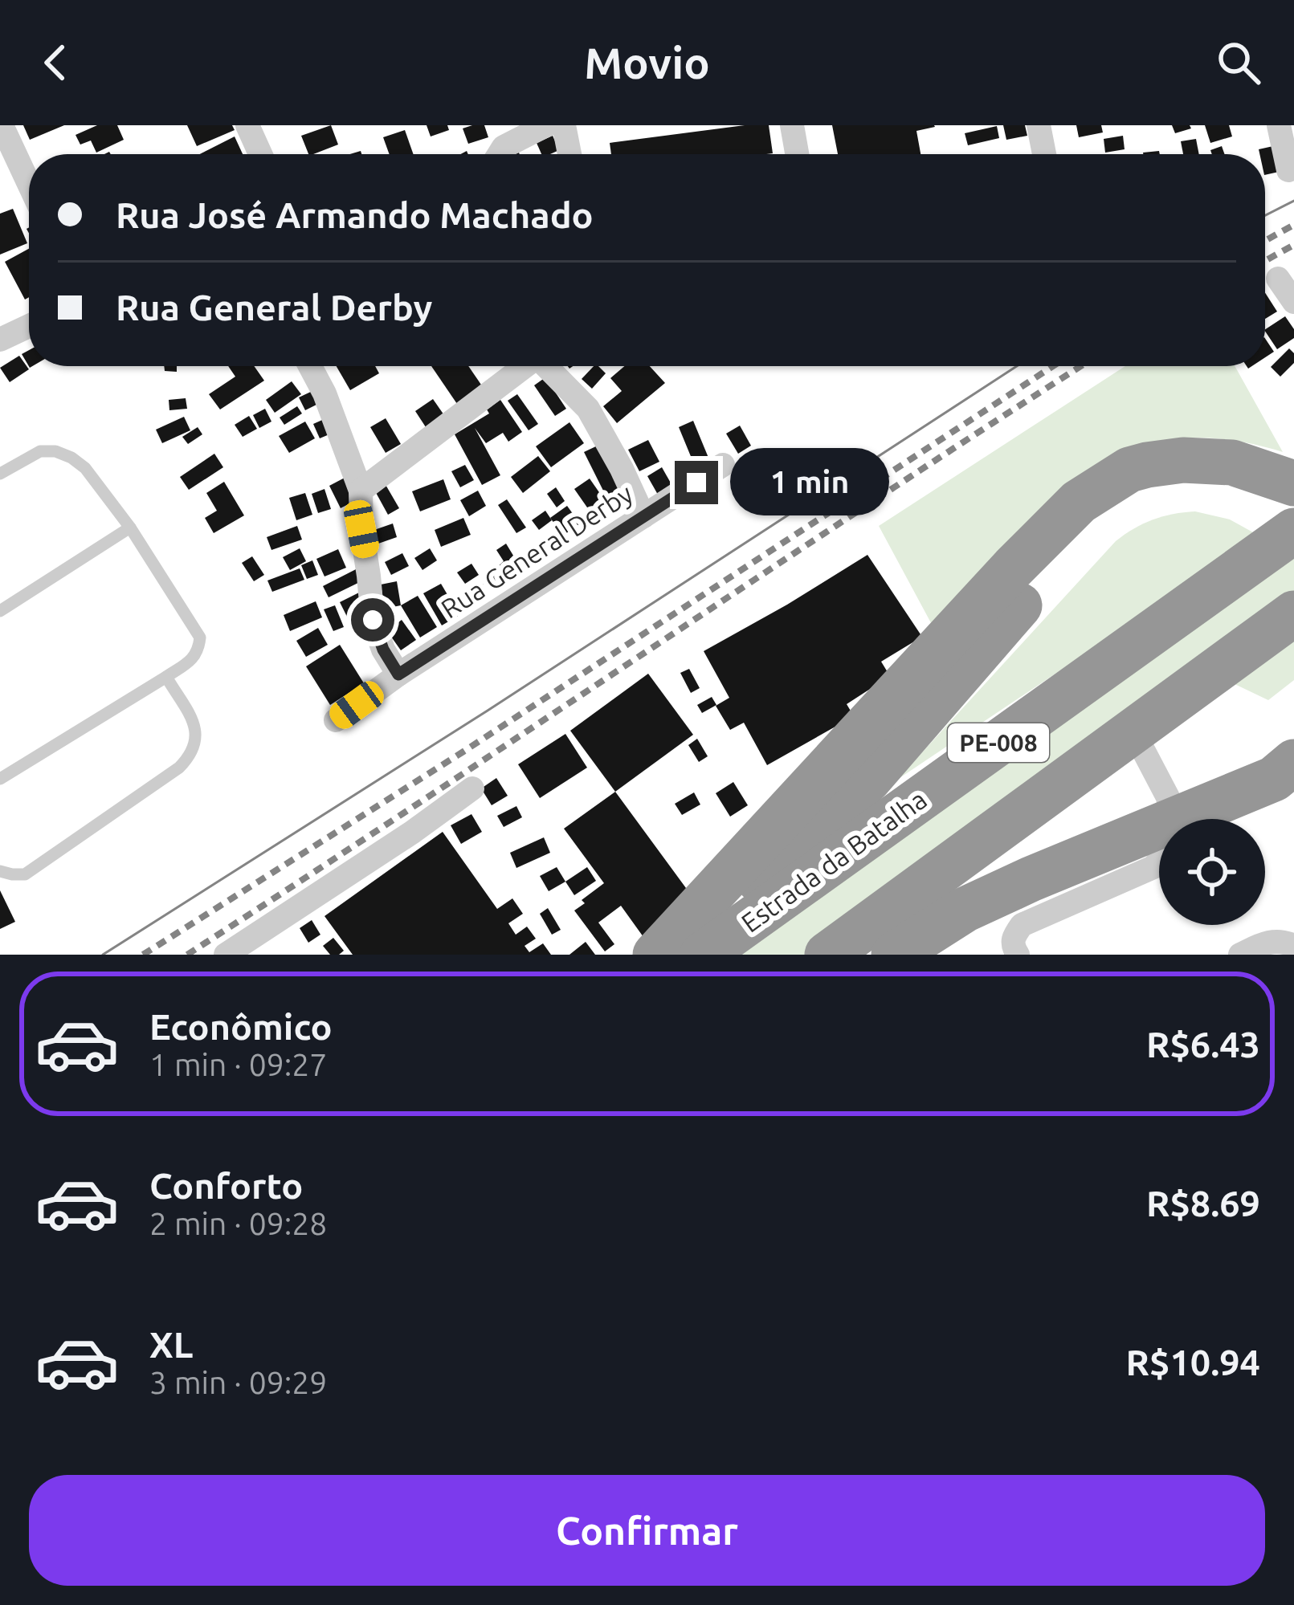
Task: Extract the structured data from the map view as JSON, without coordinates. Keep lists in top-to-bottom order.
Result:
{
  "streets": {
    "highway": ["PE-008", "Estrada da Batalha"],
    "street": ["Rua General Derby"]
  },
  "page": {
    "header": "Movio",
    "banner": ["Rua José Armando Machado", "Rua General Derby"],
    "bubble": "1 min",
    "list": [
      {
        "name": "Econômico",
        "note": "1 min · 09:27",
        "value": "R$6.43"
      },
      {
        "name": "Conforto",
        "note": "2 min · 09:28",
        "value": "R$8.69"
      },
      {
        "name": "XL",
        "note": "3 min · 09:29",
        "value": "R$10.94"
      }
    ],
    "buttons": "Confirmar"
  }
}
